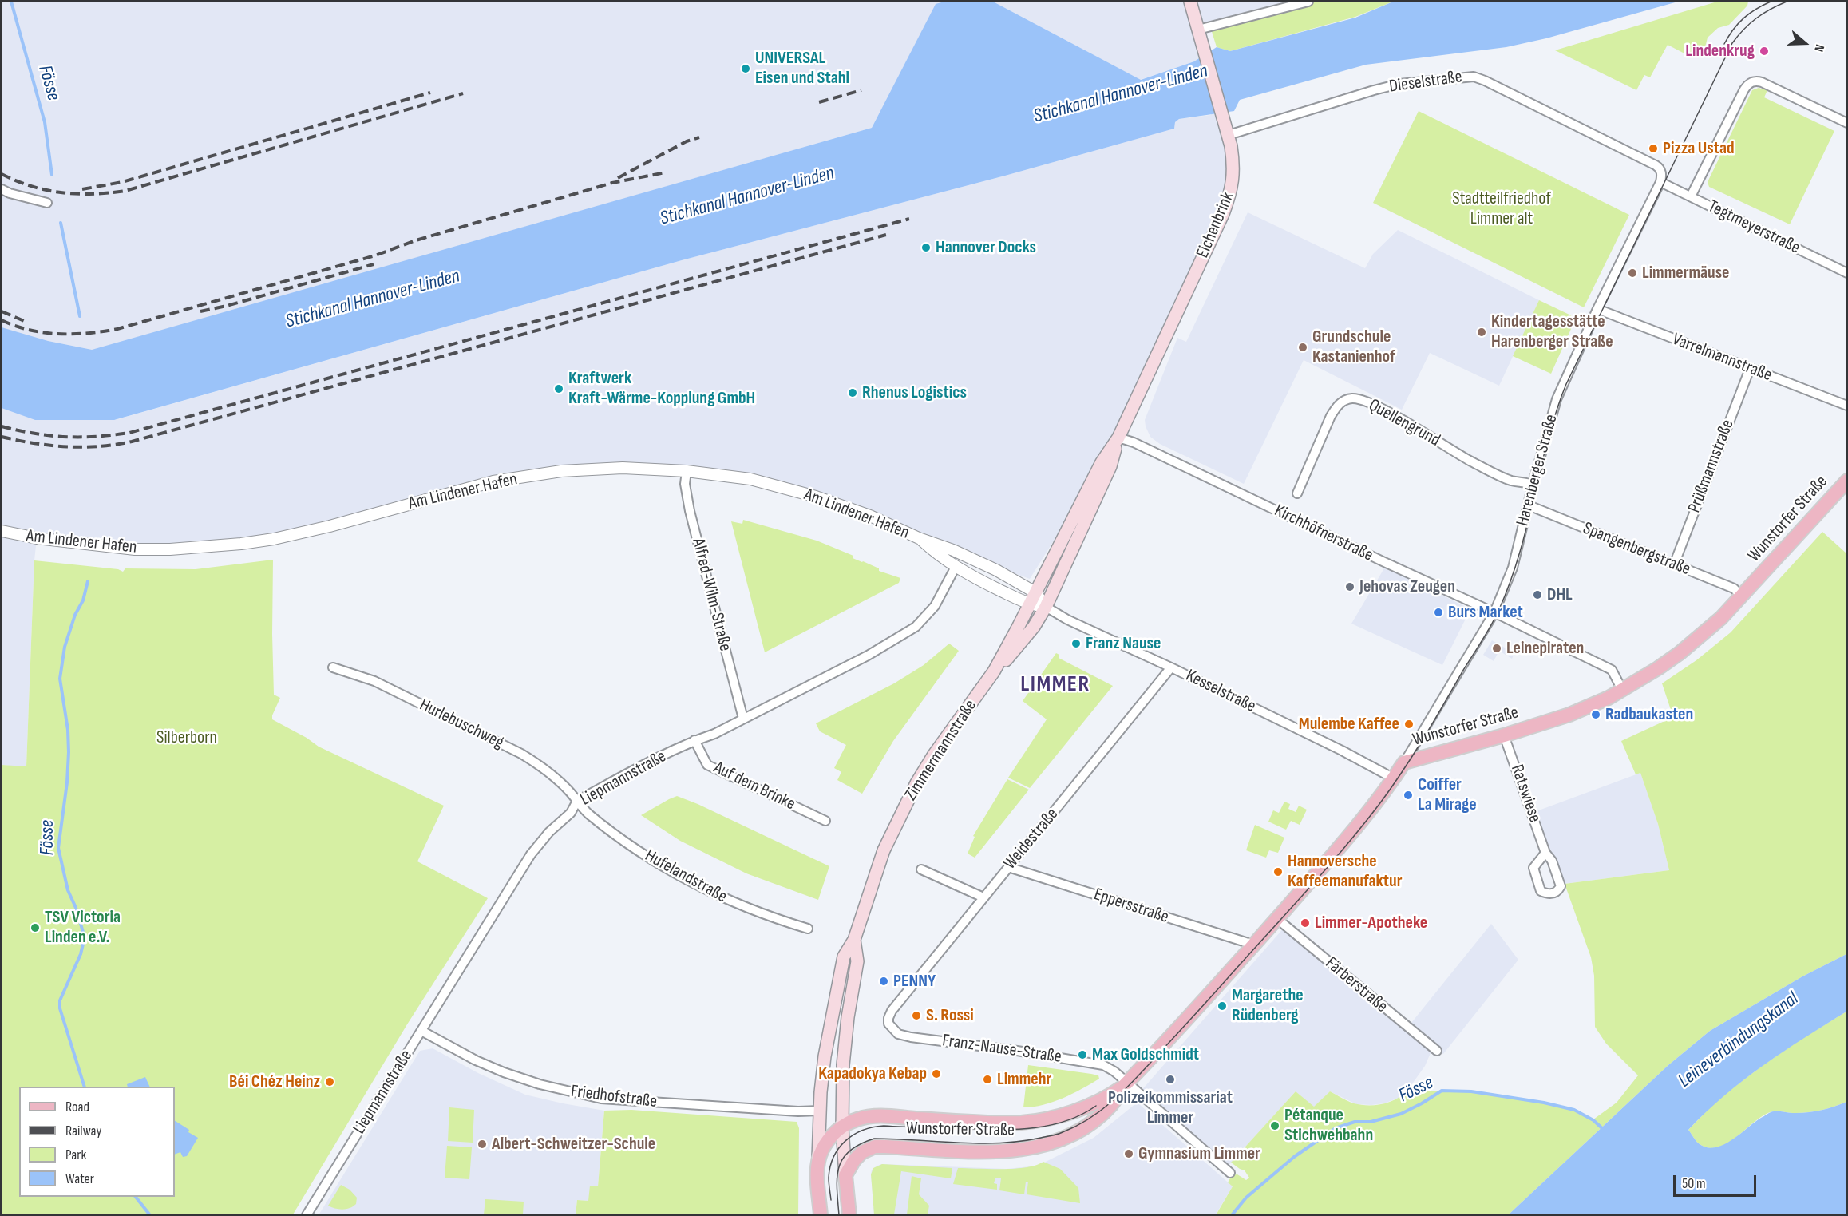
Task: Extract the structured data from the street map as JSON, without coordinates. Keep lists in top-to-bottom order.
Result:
{
  "streets": {
    "main road": ["Eichenbrink", "Wunstorfer Straße", "Zimmermannstraße"],
    "street": [
      "Dieselstraße",
      "Tegtmeyerstraße",
      "Varrelmannstraße",
      "Quellengrund",
      "Prüßmannstraße",
      "Harenberger Straße",
      "Am Lindener Hafen",
      "Kirchhöfnerstraße",
      "Spangenbergstraße",
      "Alfred-Wilm-Straße",
      "Kesselstraße",
      "Hurlebuschweg",
      "Liepmannstraße",
      "Auf dem Brinke",
      "Ratswiese",
      "Weidestraße",
      "Hufelandstraße",
      "Eppersstraße",
      "Färberstraße",
      "Franz-Nause-Straße",
      "Friedhofstraße"
    ]
  },
  "crossings": [
    ["Dieselstraße", "Eichenbrink"],
    ["Dieselstraße", "Tegtmeyerstraße"],
    ["Dieselstraße", "Harenberger Straße"],
    ["Eichenbrink", "Am Lindener Hafen"],
    ["Eichenbrink", "Kirchhöfnerstraße"],
    ["Eichenbrink", "Kesselstraße"],
    ["Eichenbrink", "Zimmermannstraße"],
    ["Tegtmeyerstraße", "Harenberger Straße"],
    ["Varrelmannstraße", "Prüßmannstraße"],
    ["Varrelmannstraße", "Harenberger Straße"],
    ["Quellengrund", "Harenberger Straße"],
    ["Prüßmannstraße", "Spangenbergstraße"],
    ["Harenberger Straße", "Wunstorfer Straße"],
    ["Harenberger Straße", "Kirchhöfnerstraße"],
    ["Harenberger Straße", "Spangenbergstraße"],
    ["Am Lindener Hafen", "Alfred-Wilm-Straße"],
    ["Am Lindener Hafen", "Kesselstraße"],
    ["Am Lindener Hafen", "Zimmermannstraße"],
    ["Am Lindener Hafen", "Liepmannstraße"],
    ["Wunstorfer Straße", "Kirchhöfnerstraße"],
    ["Wunstorfer Straße", "Spangenbergstraße"],
    ["Wunstorfer Straße", "Kesselstraße"],
    ["Wunstorfer Straße", "Zimmermannstraße"],
    ["Wunstorfer Straße", "Ratswiese"],
    ["Wunstorfer Straße", "Eppersstraße"],
    ["Wunstorfer Straße", "Färberstraße"],
    ["Wunstorfer Straße", "Franz-Nause-Straße"],
    ["Alfred-Wilm-Straße", "Liepmannstraße"],
    ["Kesselstraße", "Zimmermannstraße"],
    ["Kesselstraße", "Weidestraße"],
    ["Hurlebuschweg", "Liepmannstraße"],
    ["Hurlebuschweg", "Hufelandstraße"],
    ["Zimmermannstraße", "Friedhofstraße"],
    ["Liepmannstraße", "Auf dem Brinke"],
    ["Liepmannstraße", "Hufelandstraße"],
    ["Liepmannstraße", "Friedhofstraße"],
    ["Weidestraße", "Eppersstraße"],
    ["Weidestraße", "Franz-Nause-Straße"]
  ],
  "districts": ["LIMMER"],
  "water": ["Fösse", "Stichkanal Hannover-Linden", "Leineverbindungskanal"],
  "parks": ["Stadtteilfriedhof Limmer alt", "Silberborn"],
  "places": [
    "Lindenkrug",
    "UNIVERSAL Eisen und Stahl",
    "Pizza Ustad",
    "Hannover Docks",
    "Limmermäuse",
    "Kindertagesstätte Harenberger Straße",
    "Grundschule Kastanienhof",
    "Kraftwerk Kraft-Wärme-Kopplung GmbH",
    "Rhenus Logistics",
    "Jehovas Zeugen",
    "DHL",
    "Burs Market",
    "Franz Nause",
    "Leinepiraten",
    "Radbaukasten",
    "Mulembe Kaffee",
    "Coiffer La Mirage",
    "Hannoversche Kaffeemanufaktur",
    "Limmer-Apotheke",
    "TSV Victoria Linden e.V.",
    "PENNY",
    "Margarethe Rüdenberg",
    "S. Rossi",
    "Max Goldschmidt",
    "Kapadokya Kebap",
    "Limmehr",
    "Polizeikommissariat Limmer",
    "Béi Chéz Heinz",
    "Pétanque Stichwehbahn",
    "Albert-Schweitzer-Schule",
    "Gymnasium Limmer"
  ],
  "legend": [
    "Road",
    "Railway",
    "Park",
    "Water"
  ],
  "scale_bar": "50 m",
  "north": "right"
}
